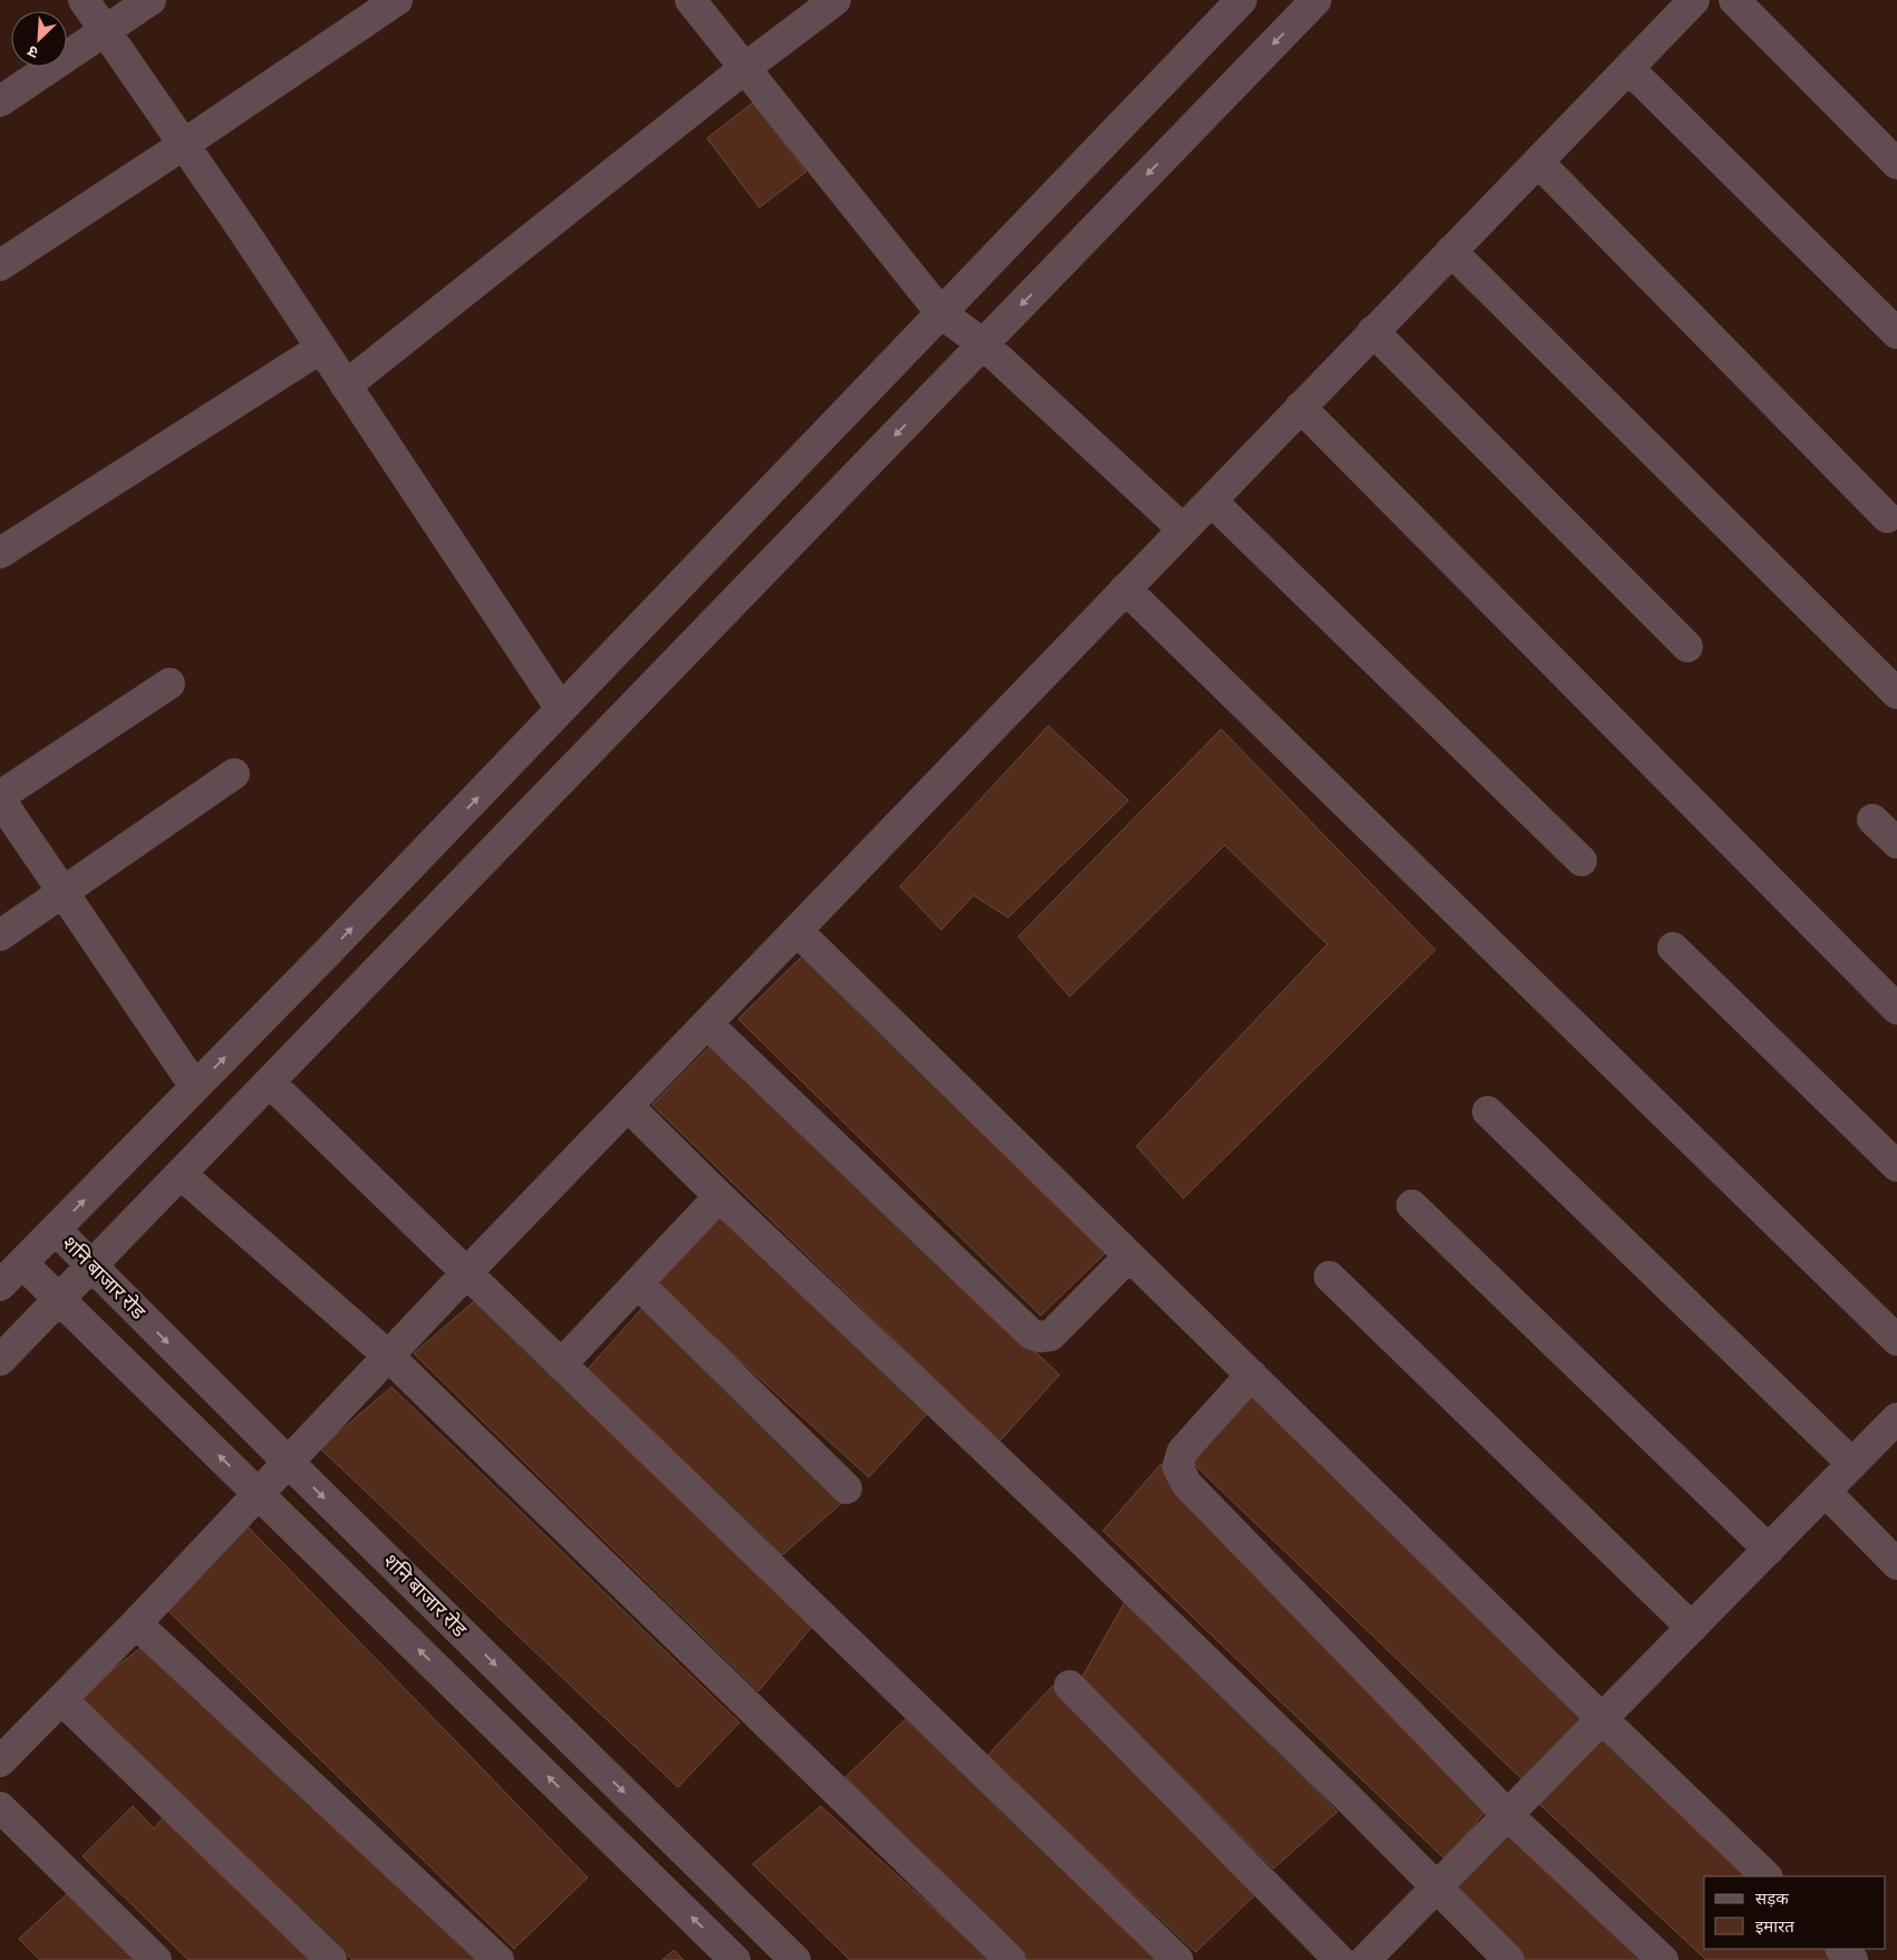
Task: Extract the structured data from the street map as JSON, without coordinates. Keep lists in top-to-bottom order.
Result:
{
  "streets": {
    "street": ["शनि बाजार रोड"]
  },
  "legend": ["सड़क", "इमारत"],
  "north": "bottom left"
}
